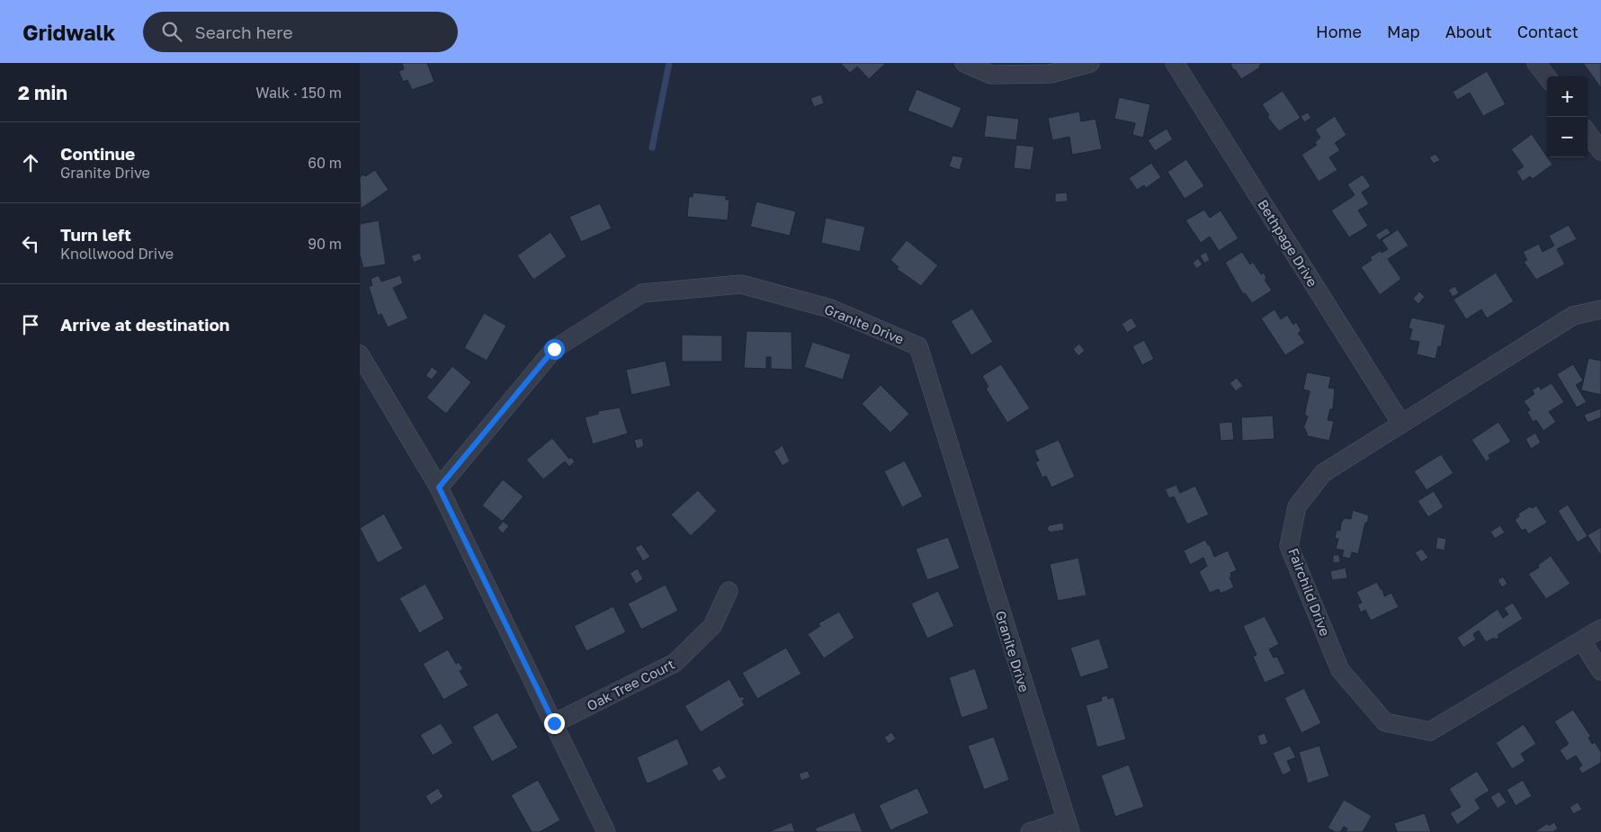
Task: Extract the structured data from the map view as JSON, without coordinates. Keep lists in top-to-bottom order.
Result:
{
  "streets": {
    "street": [
      "Bethpage Drive",
      "Granite Drive",
      "Fairchild Drive",
      "Oak Tree Court"
    ]
  },
  "crossings": [
    ["Bethpage Drive", "Fairchild Drive"]
  ],
  "page": {
    "header": "Gridwalk",
    "search": "Search here",
    "nav": [
      "Home",
      "Map",
      "About",
      "Contact"
    ],
    "heading": ["2 min", "Walk · 150 m"],
    "map_buttons": ["+", "−"],
    "list": [
      ["Continue", "Granite Drive", "60 m"],
      ["Turn left", "Knollwood Drive", "90 m"],
      "Arrive at destination"
    ]
  }
}
